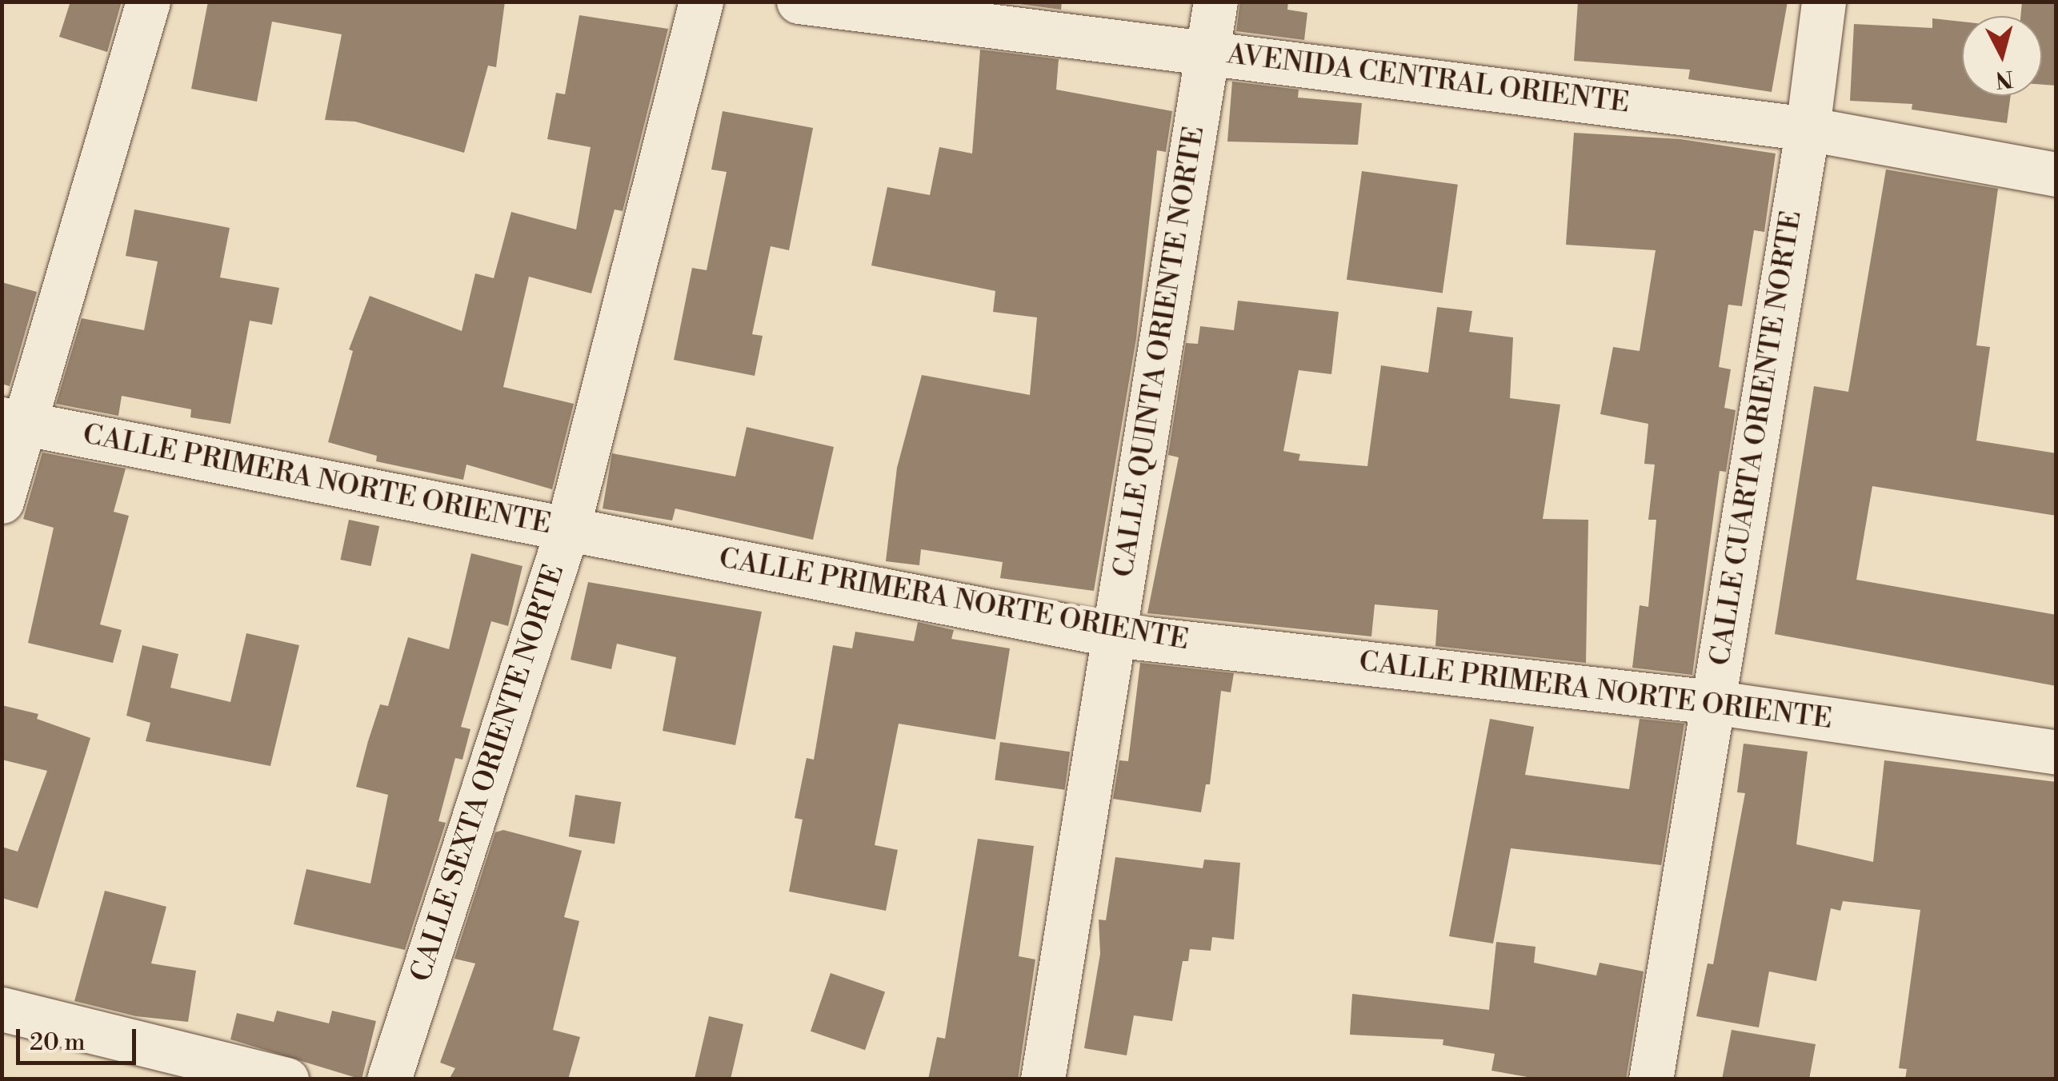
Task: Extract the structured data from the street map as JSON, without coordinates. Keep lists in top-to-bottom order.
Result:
{
  "streets": {
    "street": [
      "AVENIDA CENTRAL ORIENTE",
      "CALLE QUINTA ORIENTE NORTE",
      "CALLE CUARTA ORIENTE NORTE",
      "CALLE PRIMERA NORTE ORIENTE",
      "CALLE SEXTA ORIENTE NORTE"
    ]
  },
  "crossings": [
    ["AVENIDA CENTRAL ORIENTE", "CALLE QUINTA ORIENTE NORTE"],
    ["AVENIDA CENTRAL ORIENTE", "CALLE CUARTA ORIENTE NORTE"],
    ["CALLE QUINTA ORIENTE NORTE", "CALLE PRIMERA NORTE ORIENTE"],
    ["CALLE CUARTA ORIENTE NORTE", "CALLE PRIMERA NORTE ORIENTE"],
    ["CALLE PRIMERA NORTE ORIENTE", "CALLE SEXTA ORIENTE NORTE"]
  ],
  "scale_bar": "20 m",
  "north": "bottom"
}
